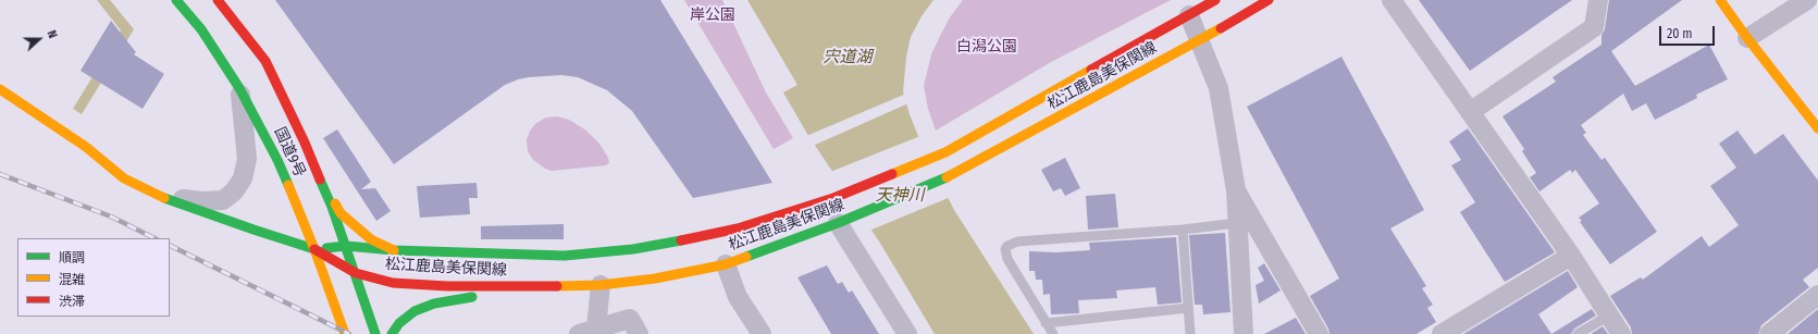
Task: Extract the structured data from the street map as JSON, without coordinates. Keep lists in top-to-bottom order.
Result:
{
  "streets": {
    "main road": ["松江鹿島美保関線", "国道9号"]
  },
  "crossings": [
    ["松江鹿島美保関線", "国道9号"]
  ],
  "water": ["宍道湖", "天神川"],
  "parks": ["岸公園", "白潟公園"],
  "legend": ["順調", "混雑", "渋滞"],
  "scale_bar": "20 m",
  "north": "right"
}
